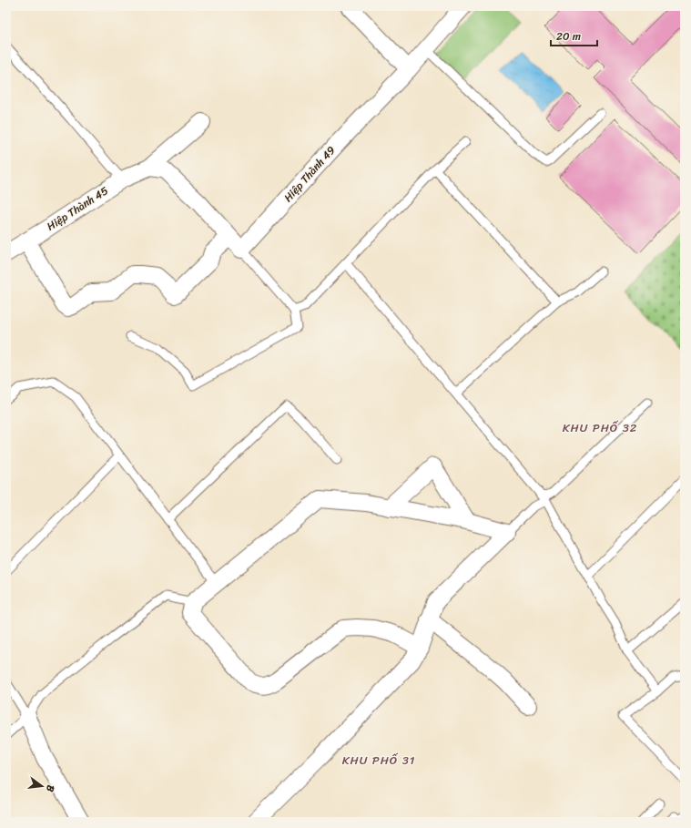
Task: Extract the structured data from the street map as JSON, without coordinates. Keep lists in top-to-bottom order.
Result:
{
  "streets": {
    "street": ["Hiệp Thành 49", "Hiệp Thành 45"]
  },
  "districts": ["KHU PHỐ 32", "KHU PHỐ 31"],
  "scale_bar": "20 m",
  "north": "right"
}
